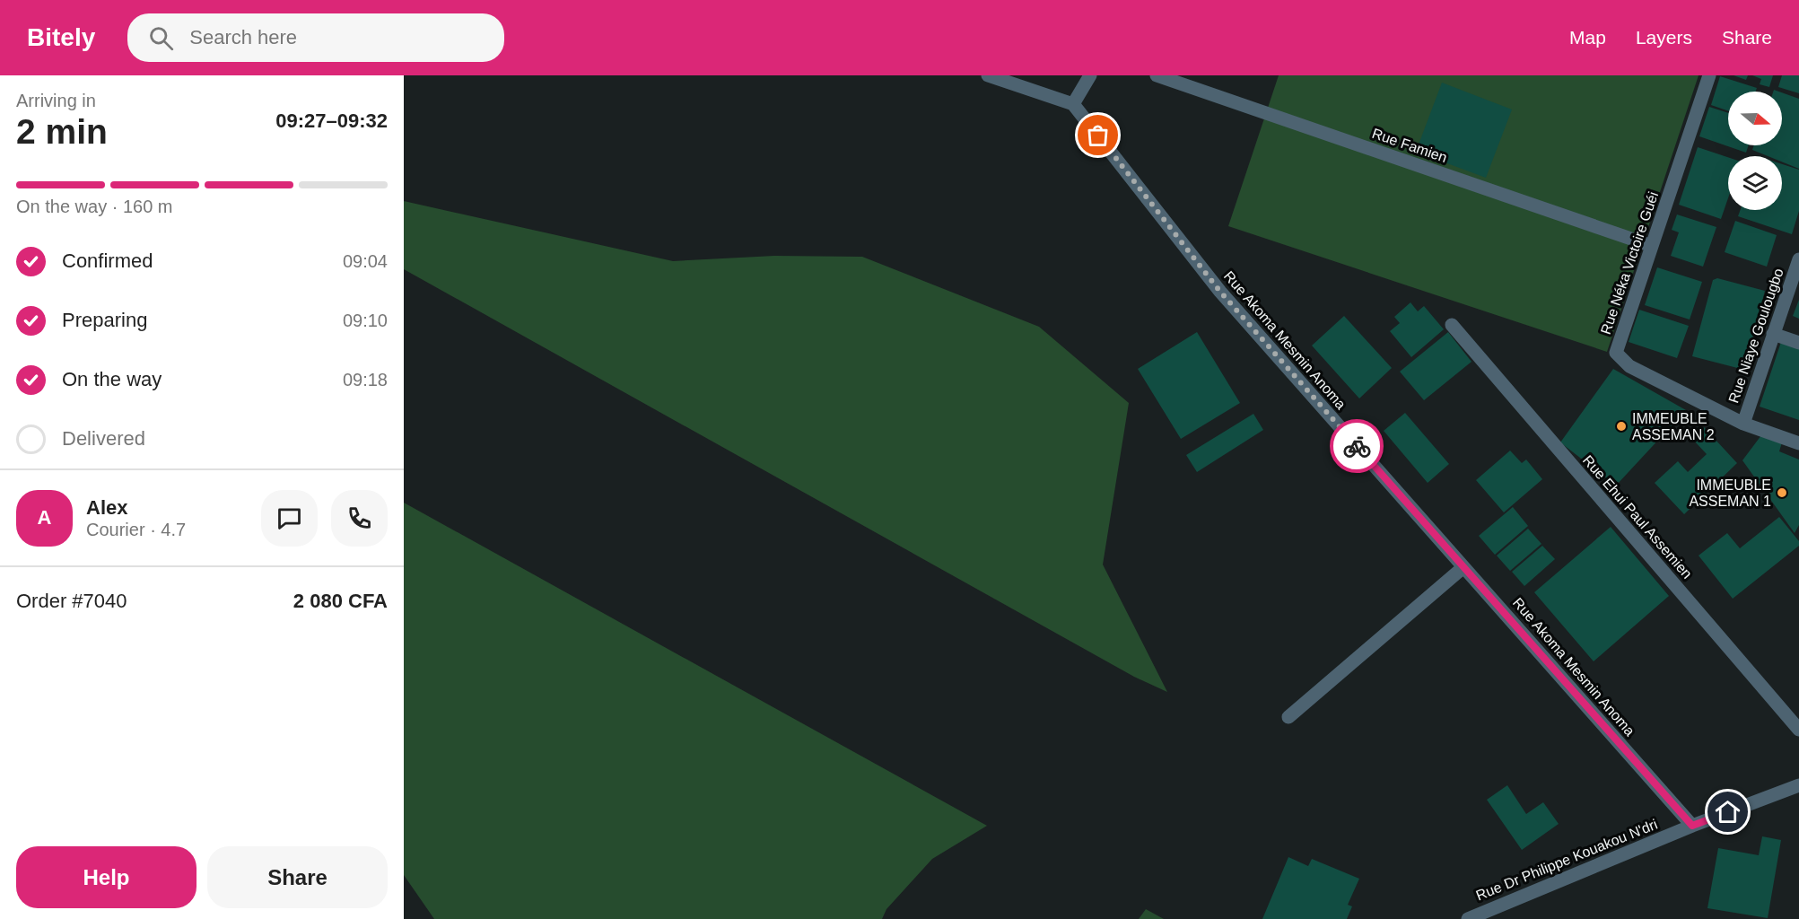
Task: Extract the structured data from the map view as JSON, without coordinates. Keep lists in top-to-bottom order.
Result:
{
  "streets": {
    "street": [
      "Rue Famien",
      "Rue Néka Victoire Guéi",
      "Rue Niaye Goulougbo",
      "Rue Akoma Mesmin Anoma",
      "Rue Ehui Paul Assemien",
      "Rue Dr Philippe Kouakou N'dri"
    ]
  },
  "crossings": [
    ["Rue Famien", "Rue Néka Victoire Guéi"],
    ["Rue Néka Victoire Guéi", "Rue Niaye Goulougbo"],
    ["Rue Akoma Mesmin Anoma", "Rue Dr Philippe Kouakou N'dri"]
  ],
  "places": ["IMMEUBLE ASSEMAN 2", "IMMEUBLE ASSEMAN 1"],
  "north": "right",
  "page": {
    "header": "Bitely",
    "search": "Search here",
    "nav": ["Map", "Layers", "Share"],
    "heading": ["2 min", "Arriving in", "09:27–09:32"],
    "panel": [
      "Alex",
      "Courier · 4.7",
      "Order #7040",
      "2 080 CFA"
    ],
    "bar": "On the way · 160 m",
    "list": [
      ["Confirmed", "09:04"],
      ["Preparing", "09:10"],
      ["On the way", "09:18"],
      "Delivered"
    ],
    "round": "A",
    "buttons": ["Help", "Share"]
  }
}
